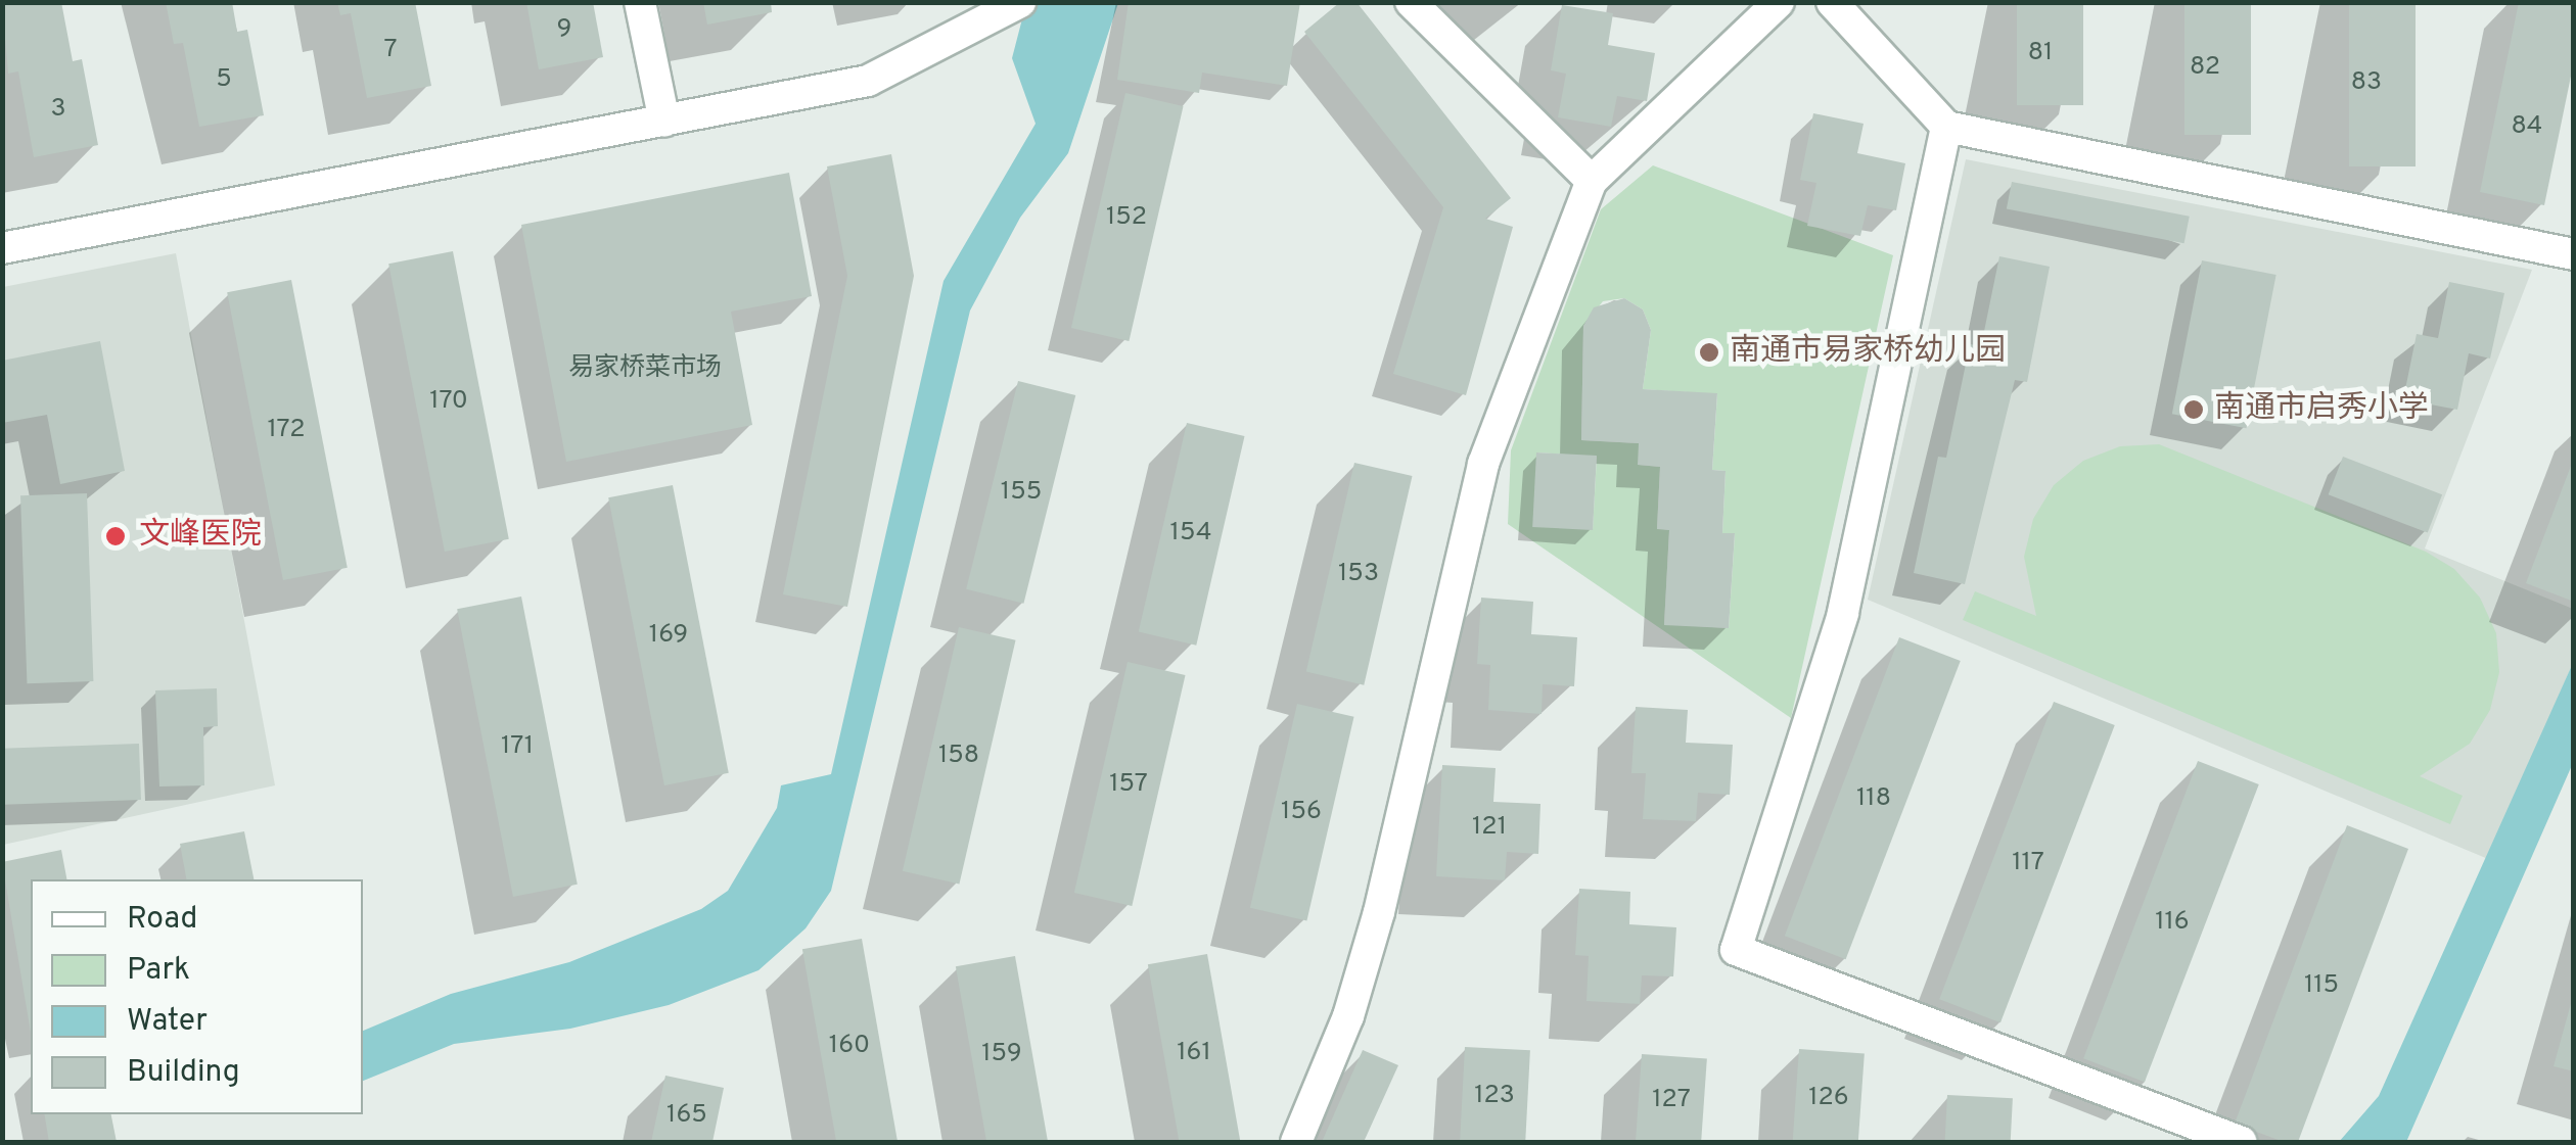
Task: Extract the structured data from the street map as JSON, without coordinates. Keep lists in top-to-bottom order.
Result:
{
  "places": ["南通市易家桥幼儿园", "南通市启秀小学", "文峰医院"],
  "house_numbers": [
    "9",
    "7",
    "81",
    "82",
    "5",
    "83",
    "3",
    "84",
    "152",
    "易家桥菜市场",
    "170",
    "172",
    "155",
    "154",
    "153",
    "169",
    "171",
    "158",
    "157",
    "118",
    "156",
    "121",
    "117",
    "116",
    "115",
    "160",
    "161",
    "159",
    "123",
    "126",
    "127",
    "165"
  ],
  "legend": [
    "Road",
    "Park",
    "Water",
    "Building"
  ]
}
